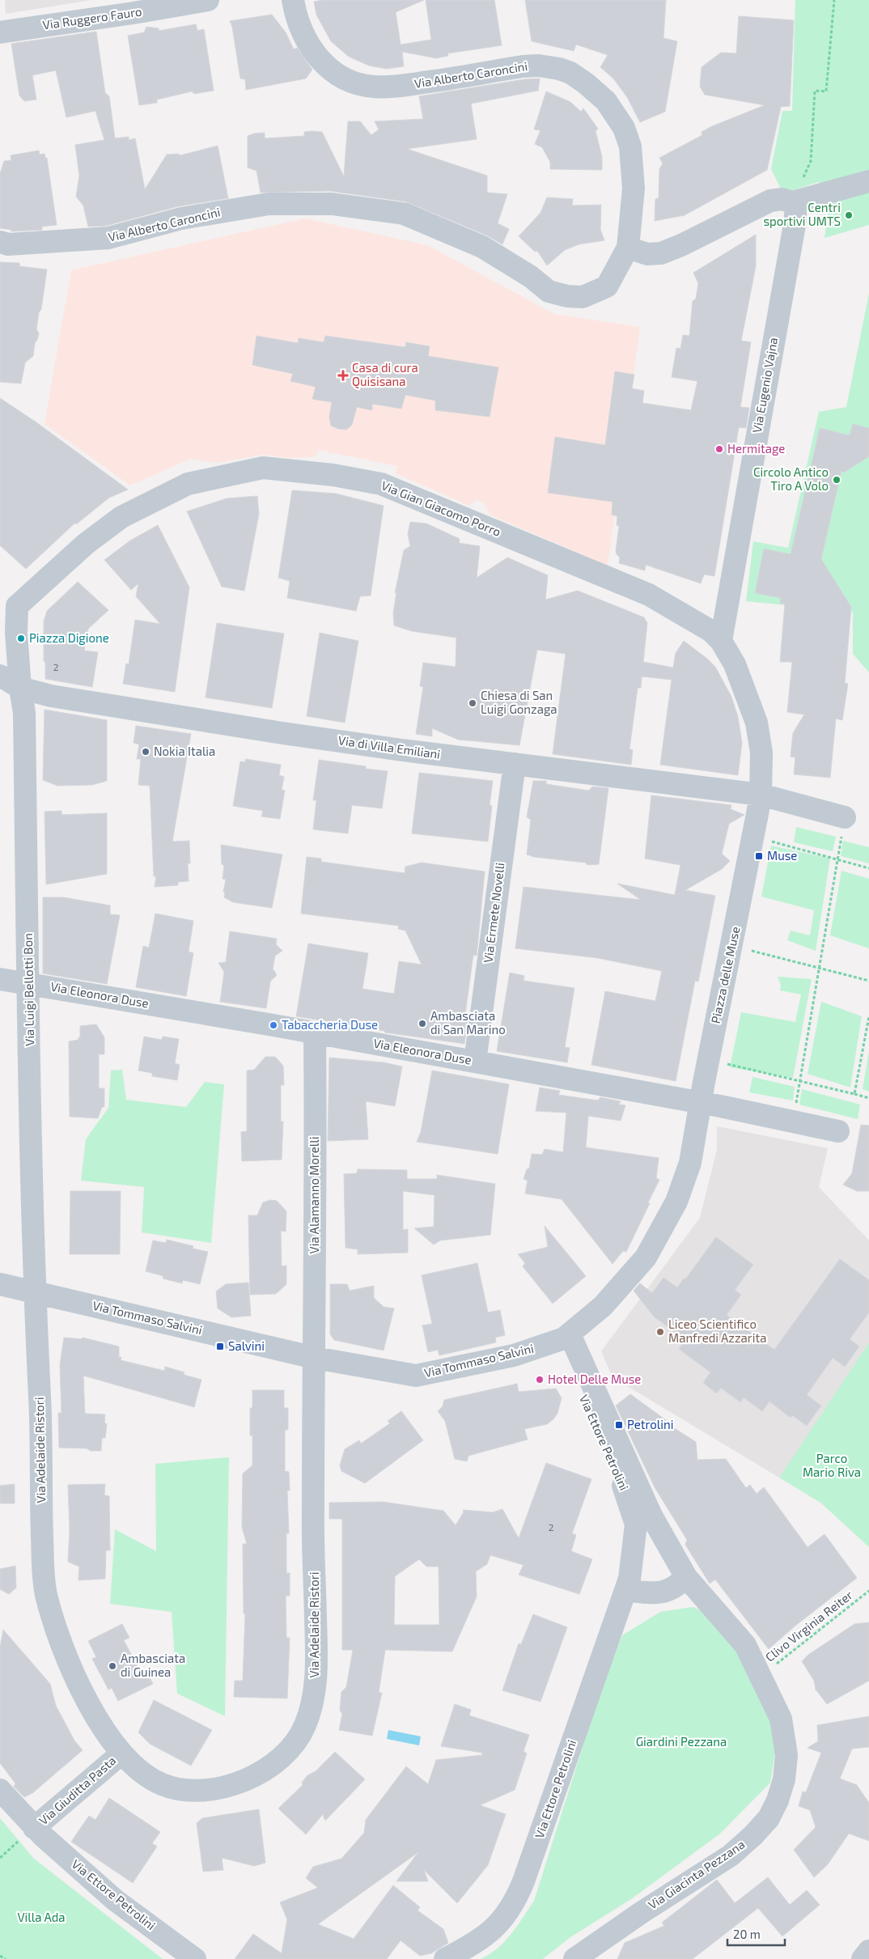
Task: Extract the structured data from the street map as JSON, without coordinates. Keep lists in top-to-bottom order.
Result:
{
  "streets": {
    "street": [
      "Via Ruggero Fauro",
      "Via Alberto Caroncini",
      "Via Eugenio Vajna",
      "Via Gian Giacomo Porro",
      "Via di Villa Emiliani",
      "Via Ermete Novelli",
      "Piazza delle Muse",
      "Via Luigi Bellotti Bon",
      "Via Eleonora Duse",
      "Via Alamanno Morelli",
      "Via Tommaso Salvini",
      "Via Ettore Petrolini",
      "Via Adelaide Ristori",
      "Via Giuditta Pasta",
      "Via Giacinta Pezzana"
    ],
    "path": ["Clivo Virginia Reiter"]
  },
  "crossings": [
    ["Via Eugenio Vajna", "Via Gian Giacomo Porro"],
    ["Via Gian Giacomo Porro", "Via di Villa Emiliani"],
    ["Via Gian Giacomo Porro", "Piazza delle Muse"],
    ["Via di Villa Emiliani", "Via Ermete Novelli"],
    ["Via di Villa Emiliani", "Piazza delle Muse"],
    ["Via di Villa Emiliani", "Via Luigi Bellotti Bon"],
    ["Via Ermete Novelli", "Via Eleonora Duse"],
    ["Piazza delle Muse", "Via Eleonora Duse"],
    ["Piazza delle Muse", "Via Tommaso Salvini"],
    ["Via Luigi Bellotti Bon", "Via Eleonora Duse"],
    ["Via Luigi Bellotti Bon", "Via Tommaso Salvini"],
    ["Via Luigi Bellotti Bon", "Via Adelaide Ristori"],
    ["Via Eleonora Duse", "Via Alamanno Morelli"],
    ["Via Eleonora Duse", "Via Tommaso Salvini"],
    ["Via Alamanno Morelli", "Via Tommaso Salvini"],
    ["Via Alamanno Morelli", "Via Adelaide Ristori"],
    ["Via Tommaso Salvini", "Via Ettore Petrolini"],
    ["Via Tommaso Salvini", "Via Adelaide Ristori"],
    ["Via Ettore Petrolini", "Via Giuditta Pasta"],
    ["Via Ettore Petrolini", "Via Giacinta Pezzana"],
    ["Via Adelaide Ristori", "Via Giuditta Pasta"],
    ["Clivo Virginia Reiter", "Via Giacinta Pezzana"]
  ],
  "parks": ["Parco Mario Riva", "Giardini Pezzana", "Villa Ada"],
  "places": {
    "other": [
      "Centri sportivi UMTS",
      "Hermitage",
      "Circolo Antico Tiro A Volo",
      "Piazza Digione",
      "Chiesa di San Luigi Gonzaga",
      "Nokia Italia",
      "Ambasciata di San Marino",
      "Tabaccheria Duse",
      "Liceo Scientifico Manfredi Azzarita",
      "Hotel Delle Muse",
      "Ambasciata di Guinea"
    ],
    "health": ["Casa di cura Quisisana"],
    "transit": ["Muse", "Salvini", "Petrolini"]
  },
  "house_numbers": ["2", "2"],
  "scale_bar": "20 m"
}
